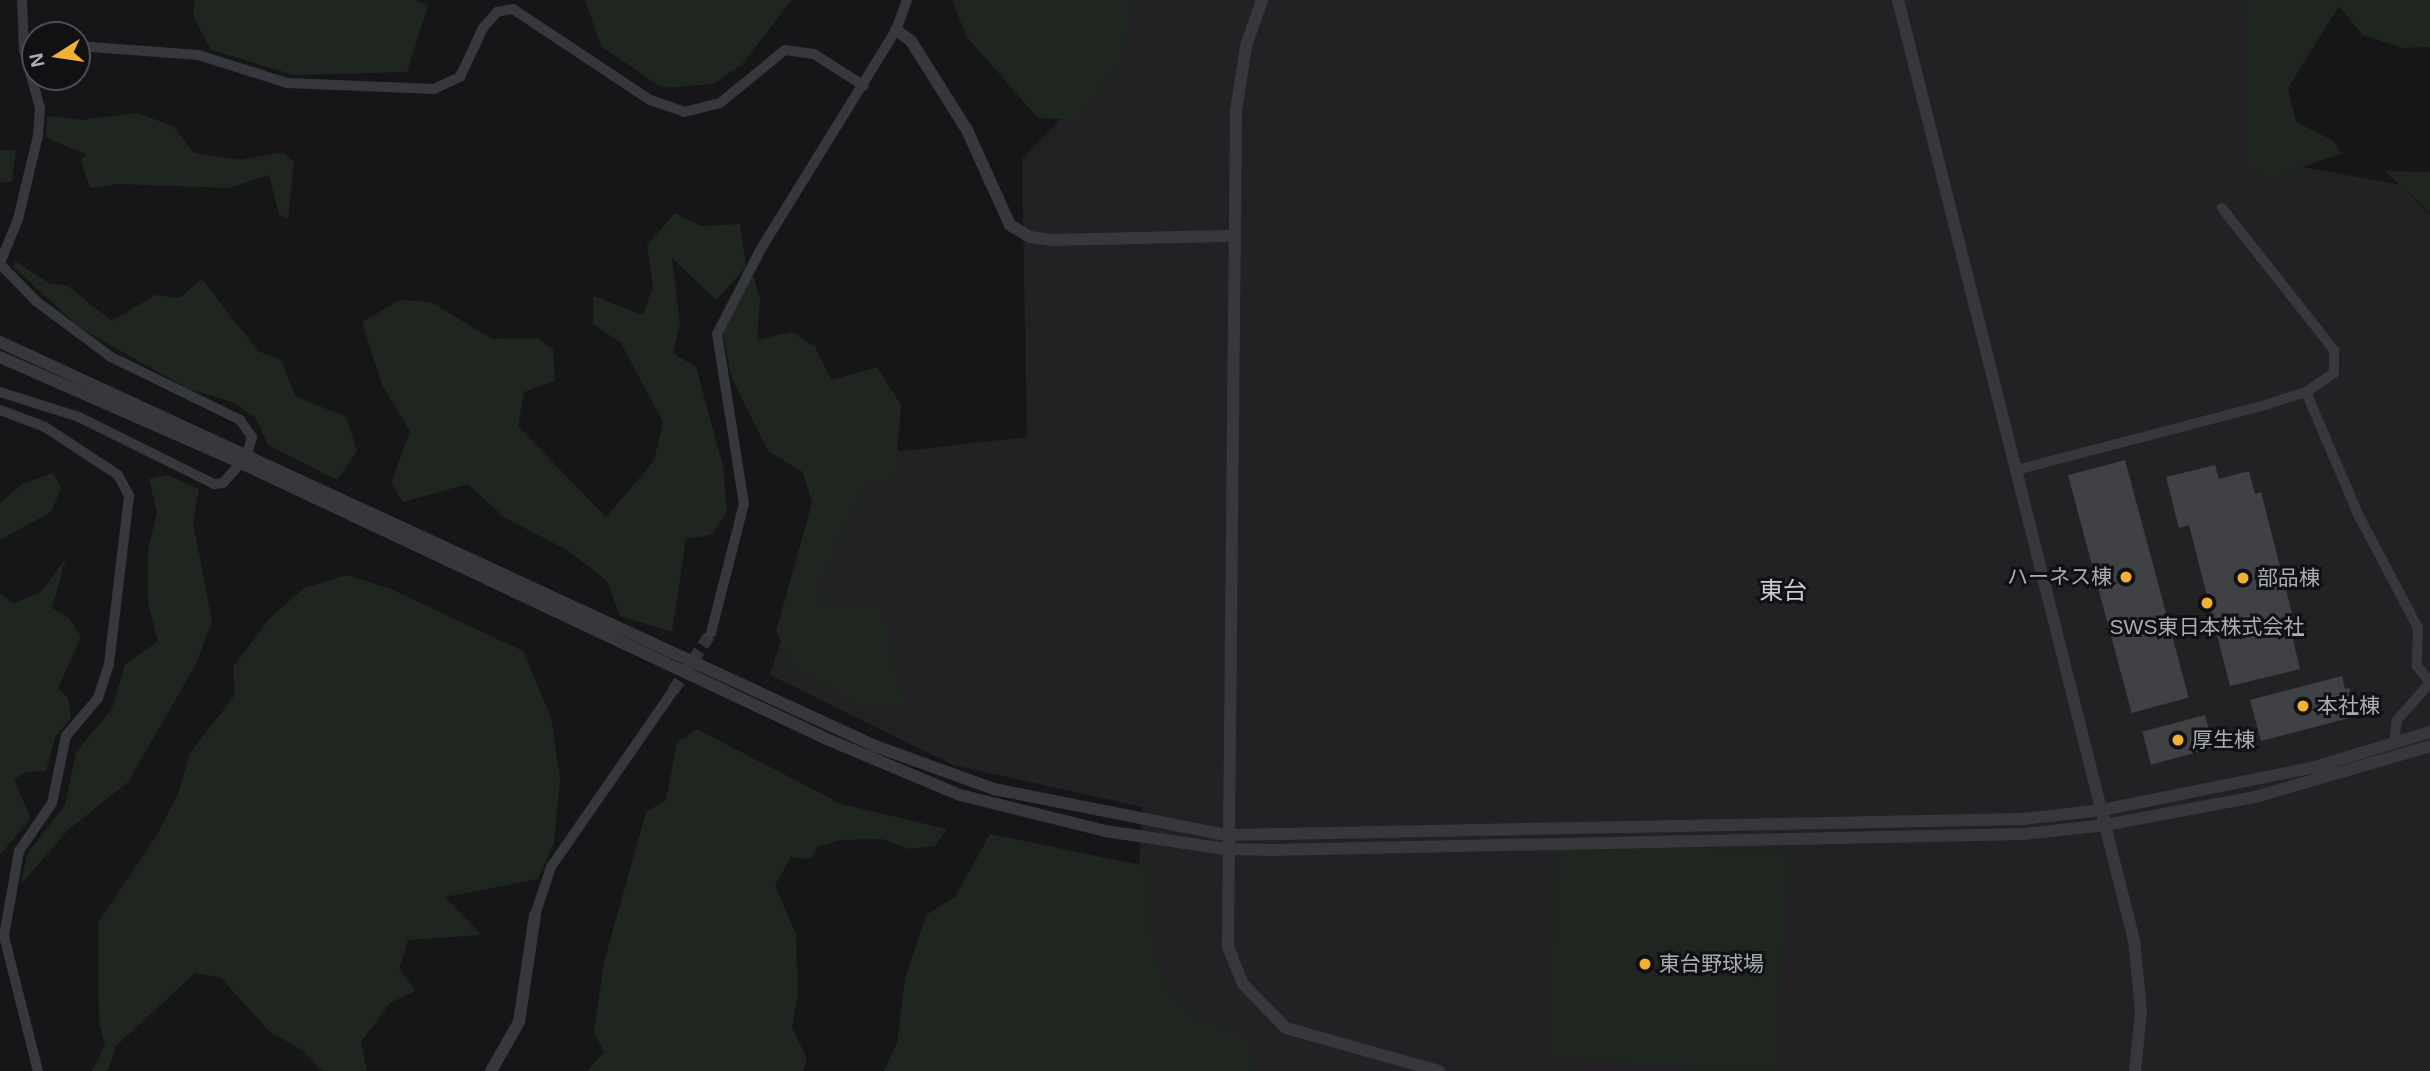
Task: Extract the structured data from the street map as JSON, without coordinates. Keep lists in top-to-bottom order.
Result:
{
  "districts": ["東台"],
  "places": [
    "ハーネス棟",
    "部品棟",
    "SWS東日本株式会社",
    "本社棟",
    "厚生棟",
    "東台野球場"
  ],
  "north": "left"
}
